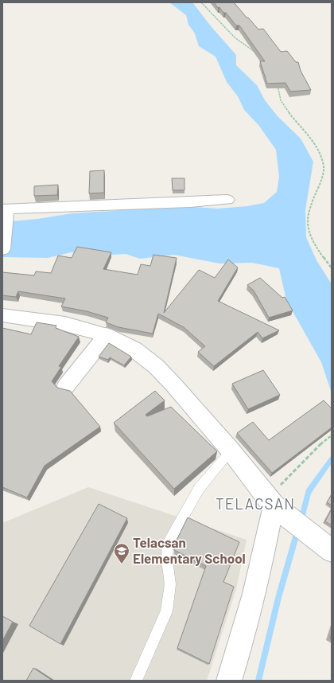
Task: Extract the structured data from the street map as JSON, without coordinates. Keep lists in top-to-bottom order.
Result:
{
  "districts": ["TELACSAN"],
  "places": {
    "school or university": ["Telacsan Elementary School"]
  }
}
